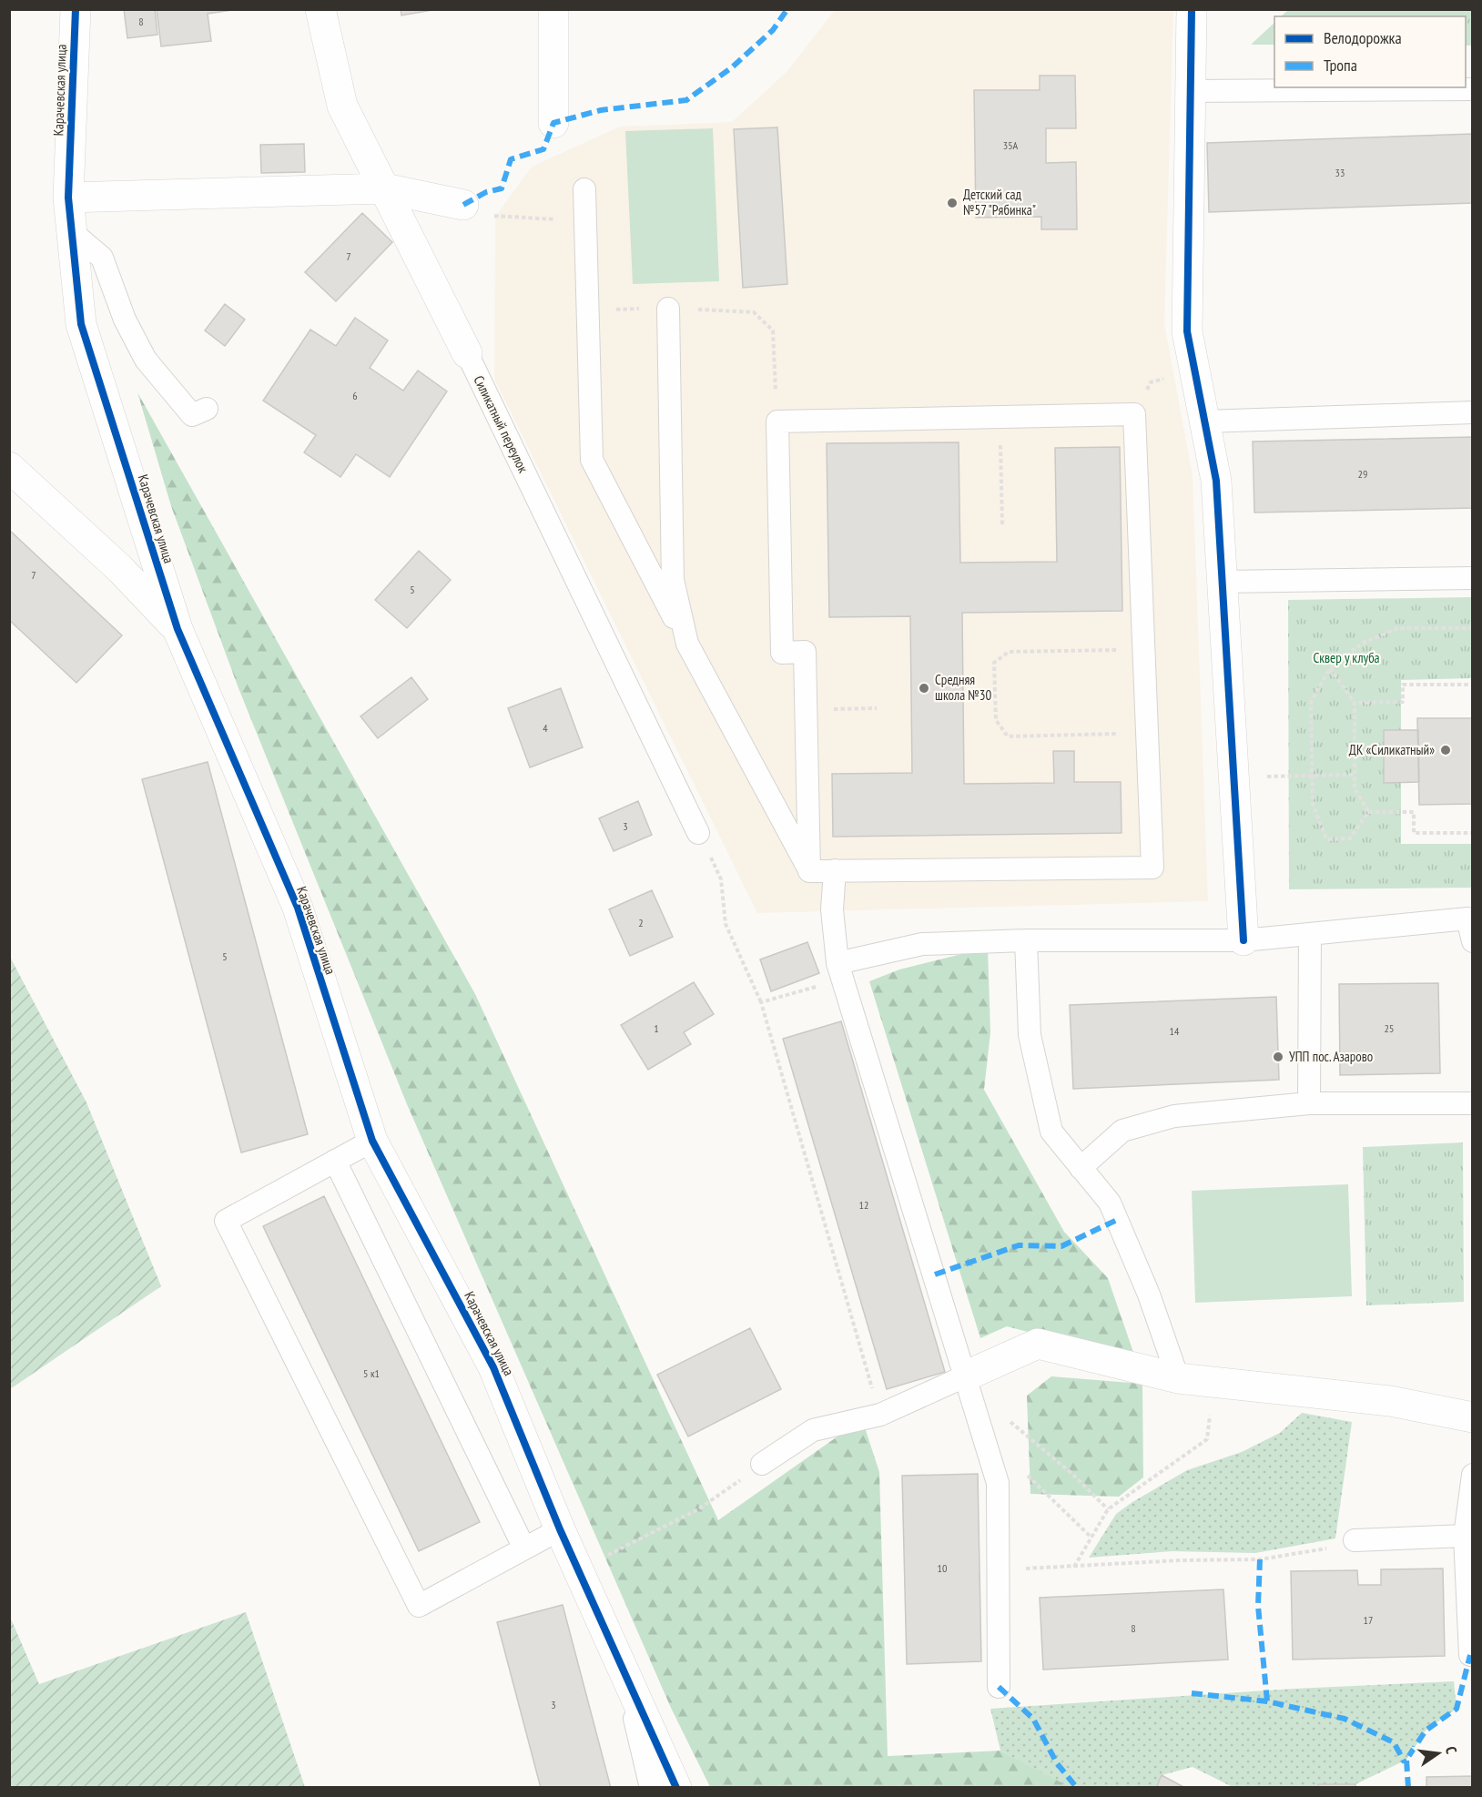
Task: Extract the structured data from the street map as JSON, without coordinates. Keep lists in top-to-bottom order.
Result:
{
  "streets": {
    "street": ["Карачевская улица", "Силикатный переулок"]
  },
  "parks": ["Сквер у клуба"],
  "places": [
    "Детский сад №57 \"Рябинка\"",
    "Средняя школа №30",
    "ДК «Силикатный»",
    "УПП пос. Азарово"
  ],
  "house_numbers": [
    "8",
    "35А",
    "33",
    "7",
    "6",
    "29",
    "7",
    "5",
    "4",
    "3",
    "2",
    "5",
    "1",
    "25",
    "14",
    "12",
    "5 к1",
    "10",
    "17",
    "8",
    "3"
  ],
  "legend": ["Велодорожка", "Тропа"],
  "north": "right"
}
